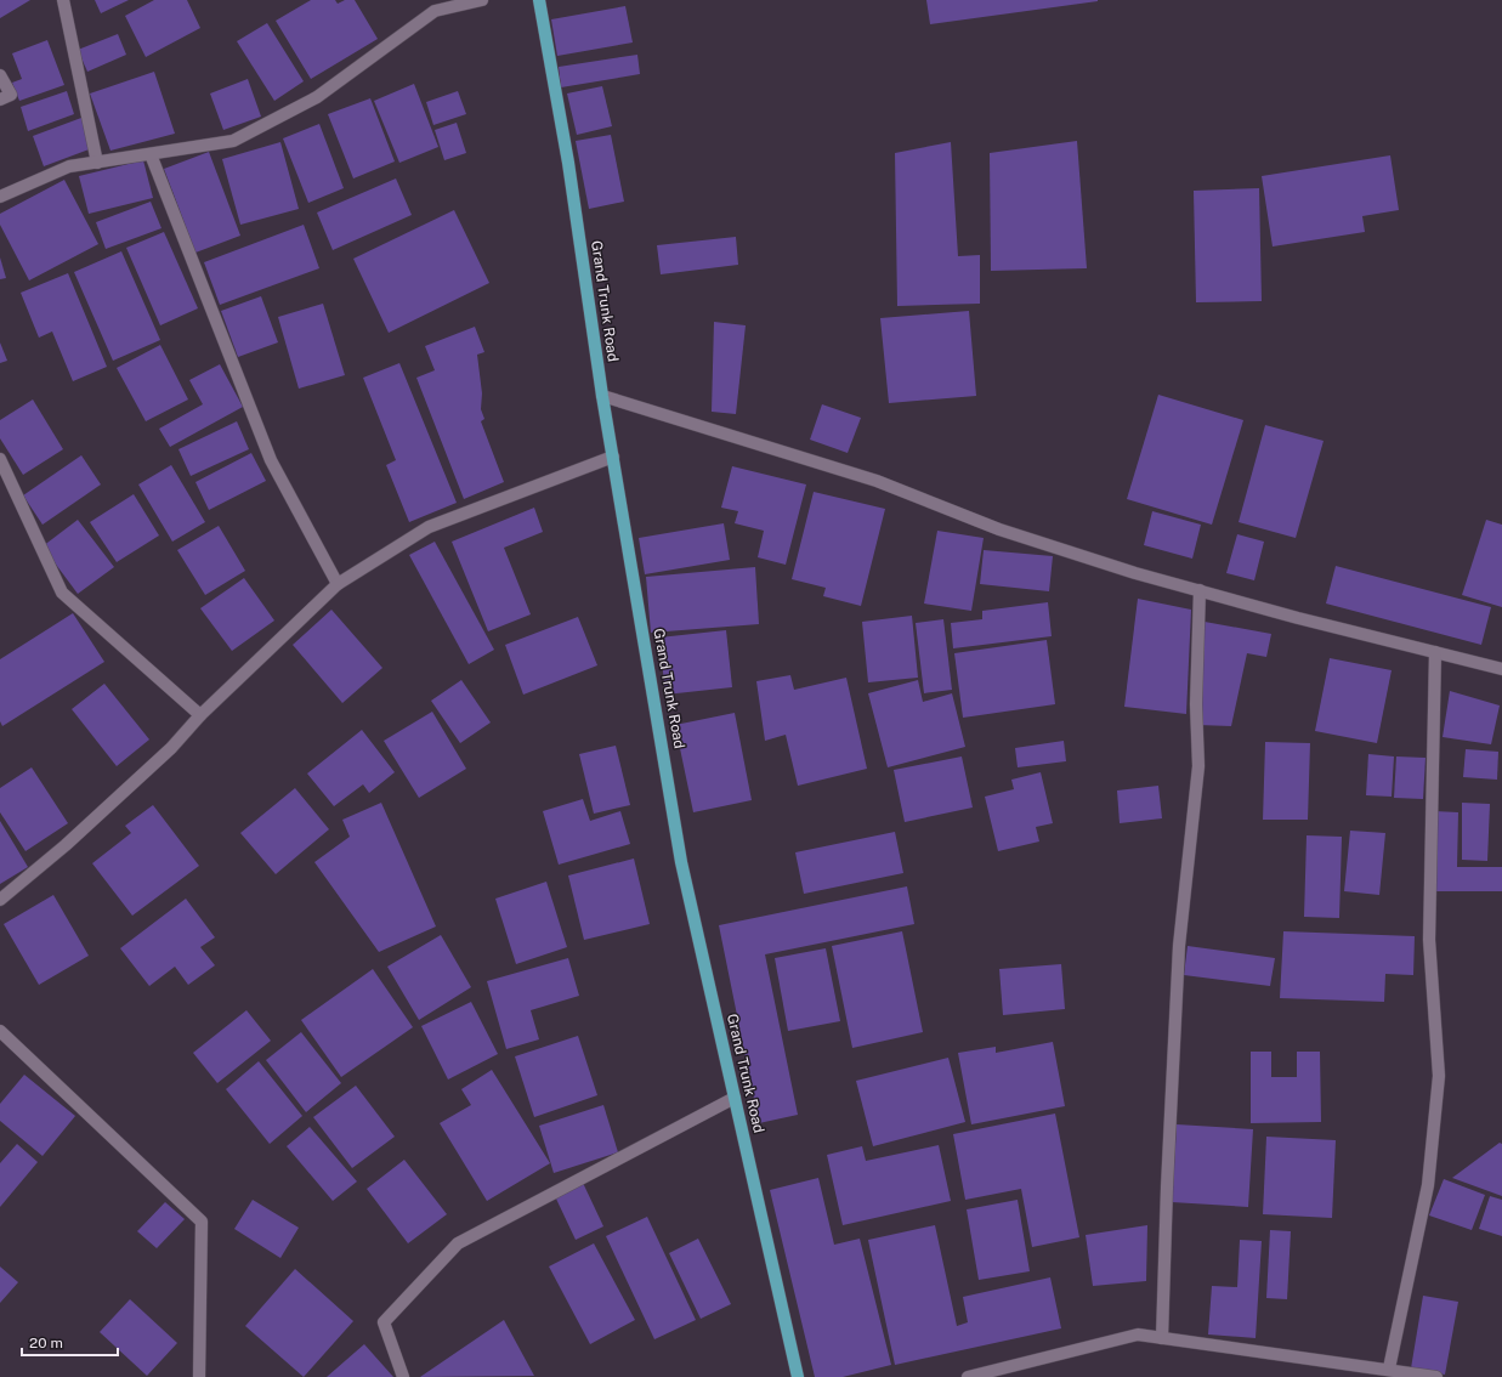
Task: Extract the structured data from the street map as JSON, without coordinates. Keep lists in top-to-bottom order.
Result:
{
  "streets": {
    "main road": ["Grand Trunk Road"]
  },
  "scale_bar": "20 m"
}
